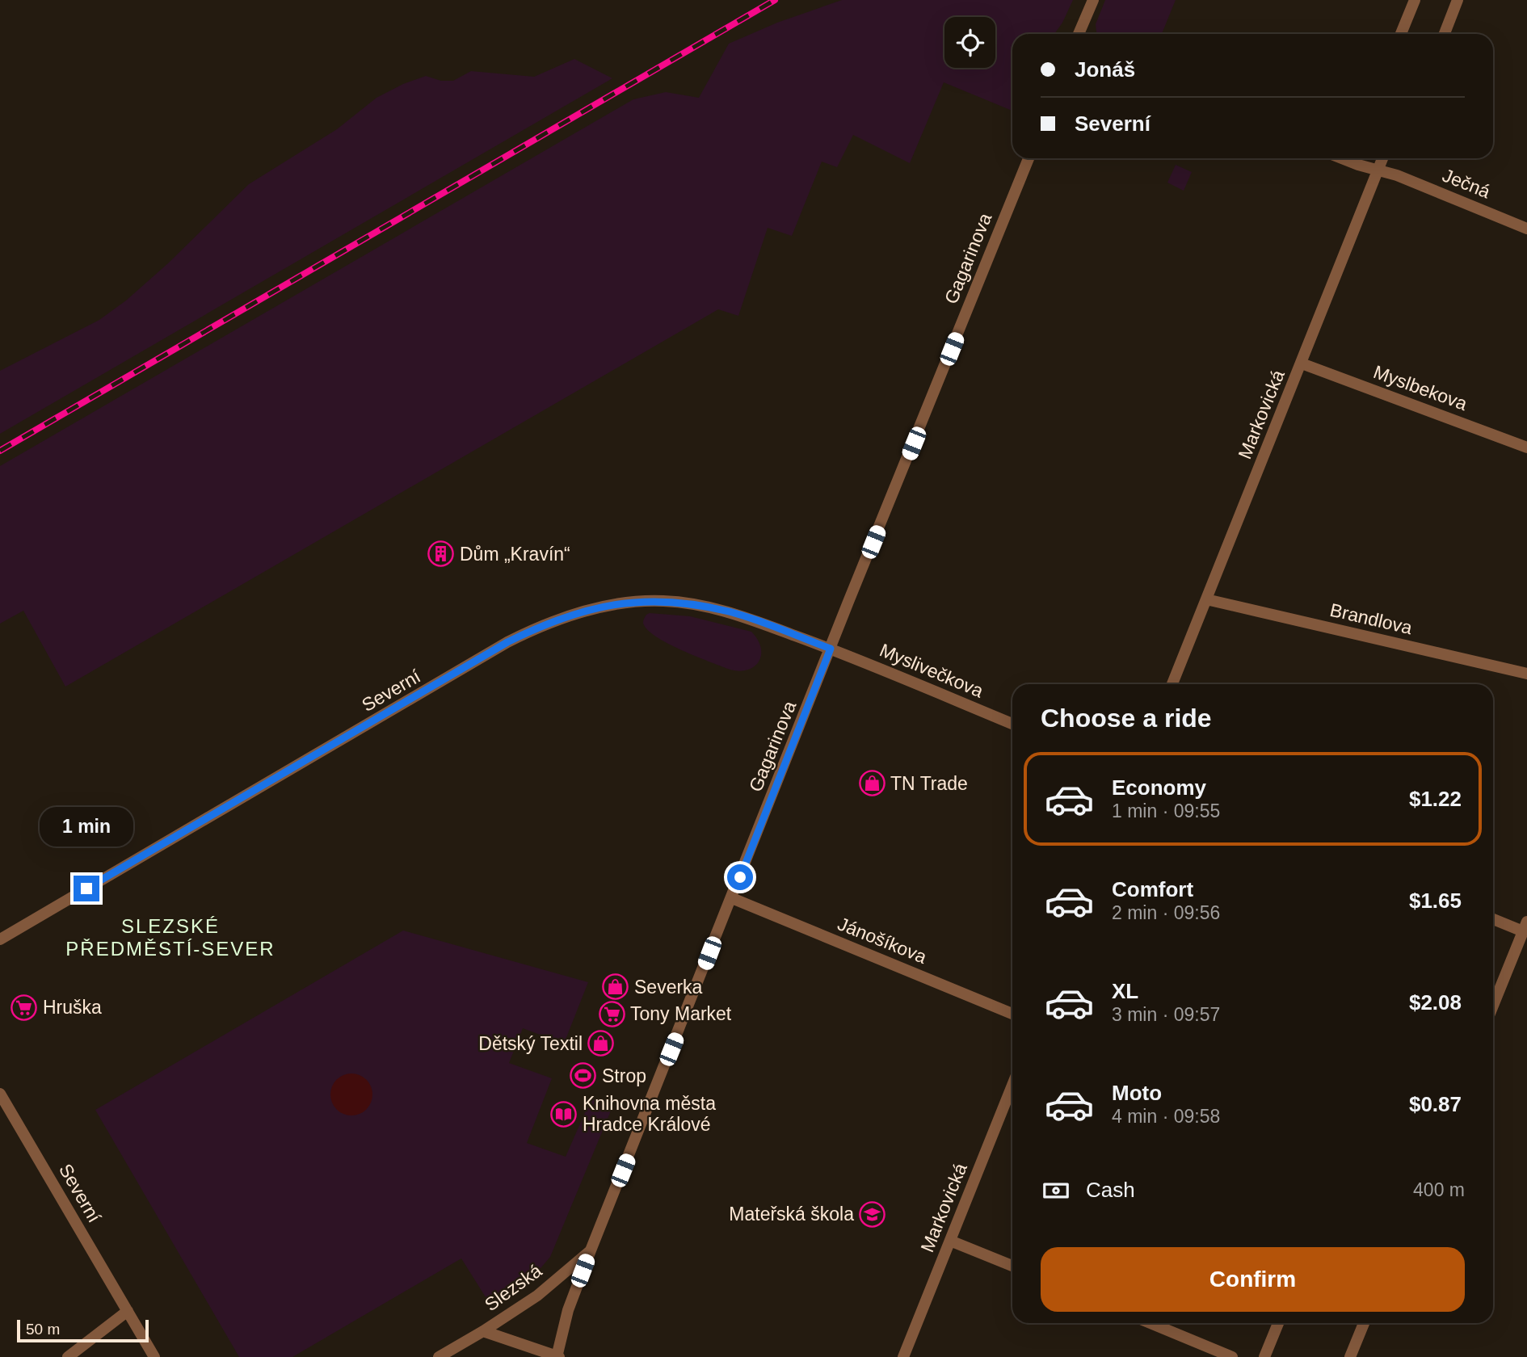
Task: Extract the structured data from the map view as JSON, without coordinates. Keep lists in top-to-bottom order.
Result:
{
  "streets": {
    "street": [
      "Ječná",
      "Gagarinova",
      "Myslbekova",
      "Markovická",
      "Brandlova",
      "Myslivečkova",
      "Severní",
      "Jánošíkova",
      "Slezská"
    ]
  },
  "crossings": [
    ["Ječná", "Markovická"],
    ["Gagarinova", "Myslivečkova"],
    ["Gagarinova", "Severní"],
    ["Gagarinova", "Jánošíkova"],
    ["Gagarinova", "Slezská"],
    ["Myslbekova", "Markovická"],
    ["Markovická", "Brandlova"],
    ["Myslivečkova", "Severní"]
  ],
  "districts": ["SLEZSKÉ PŘEDMĚSTÍ-SEVER"],
  "places": {
    "building": ["Dům „Kravín“"],
    "shop": ["TN Trade", "Severka", "Dětský Textil"],
    "supermarket": ["Hruška", "Tony Market"],
    "sports": ["Strop"],
    "library": ["Knihovna města Hradce Králové"],
    "school or university": ["Mateřská škola"]
  },
  "scale_bar": "50 m",
  "page": {
    "banner": ["Jonáš", "Severní"],
    "heading": "Choose a ride",
    "list": [
      {
        "name": "Economy",
        "note": "1 min · 09:55",
        "value": "$1.22"
      },
      {
        "name": "Comfort",
        "note": "2 min · 09:56",
        "value": "$1.65"
      },
      {
        "name": "XL",
        "note": "3 min · 09:57",
        "value": "$2.08"
      },
      {
        "name": "Moto",
        "note": "4 min · 09:58",
        "value": "$0.87"
      }
    ],
    "bubble": "1 min",
    "pay": ["Cash", "400 m"],
    "buttons": "Confirm",
    "scale": "50 m"
  }
}
